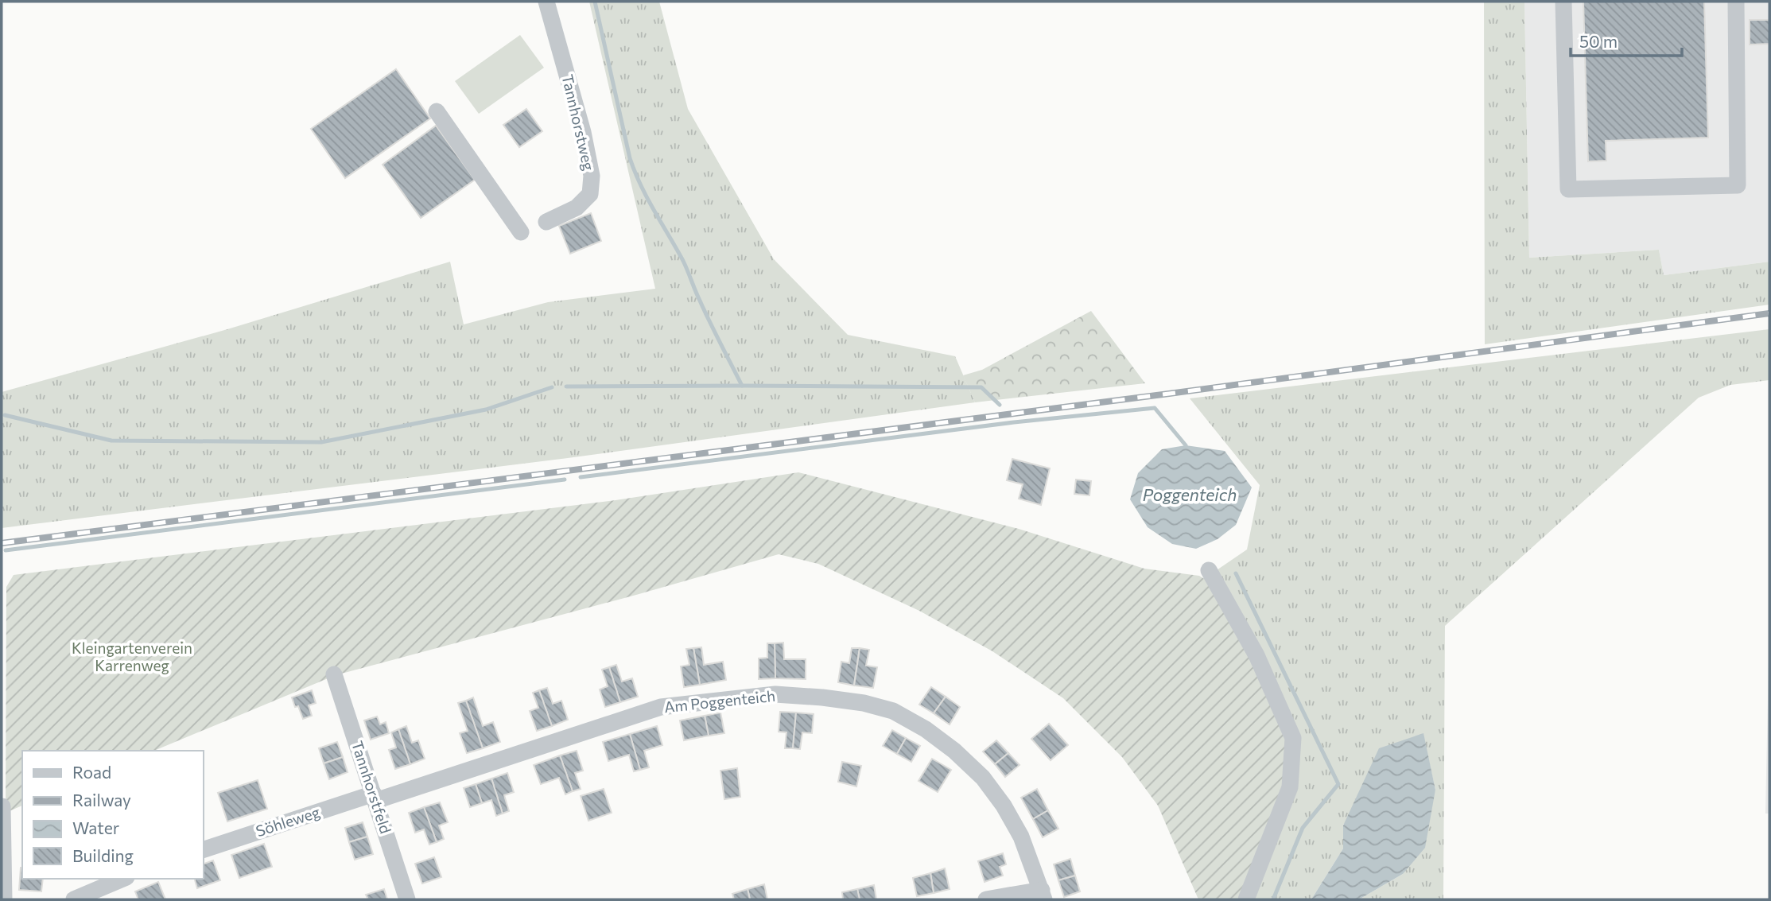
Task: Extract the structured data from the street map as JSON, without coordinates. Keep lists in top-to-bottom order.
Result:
{
  "streets": {
    "street": [
      "Tannhorstweg",
      "Am Poggenteich",
      "Tannhorstfeld",
      "Söhleweg"
    ]
  },
  "crossings": [
    ["Am Poggenteich", "Tannhorstfeld"],
    ["Am Poggenteich", "Söhleweg"],
    ["Tannhorstfeld", "Söhleweg"]
  ],
  "water": ["Poggenteich"],
  "parks": ["Kleingartenverein Karrenweg"],
  "legend": [
    "Road",
    "Railway",
    "Water",
    "Building"
  ],
  "scale_bar": "50 m"
}
